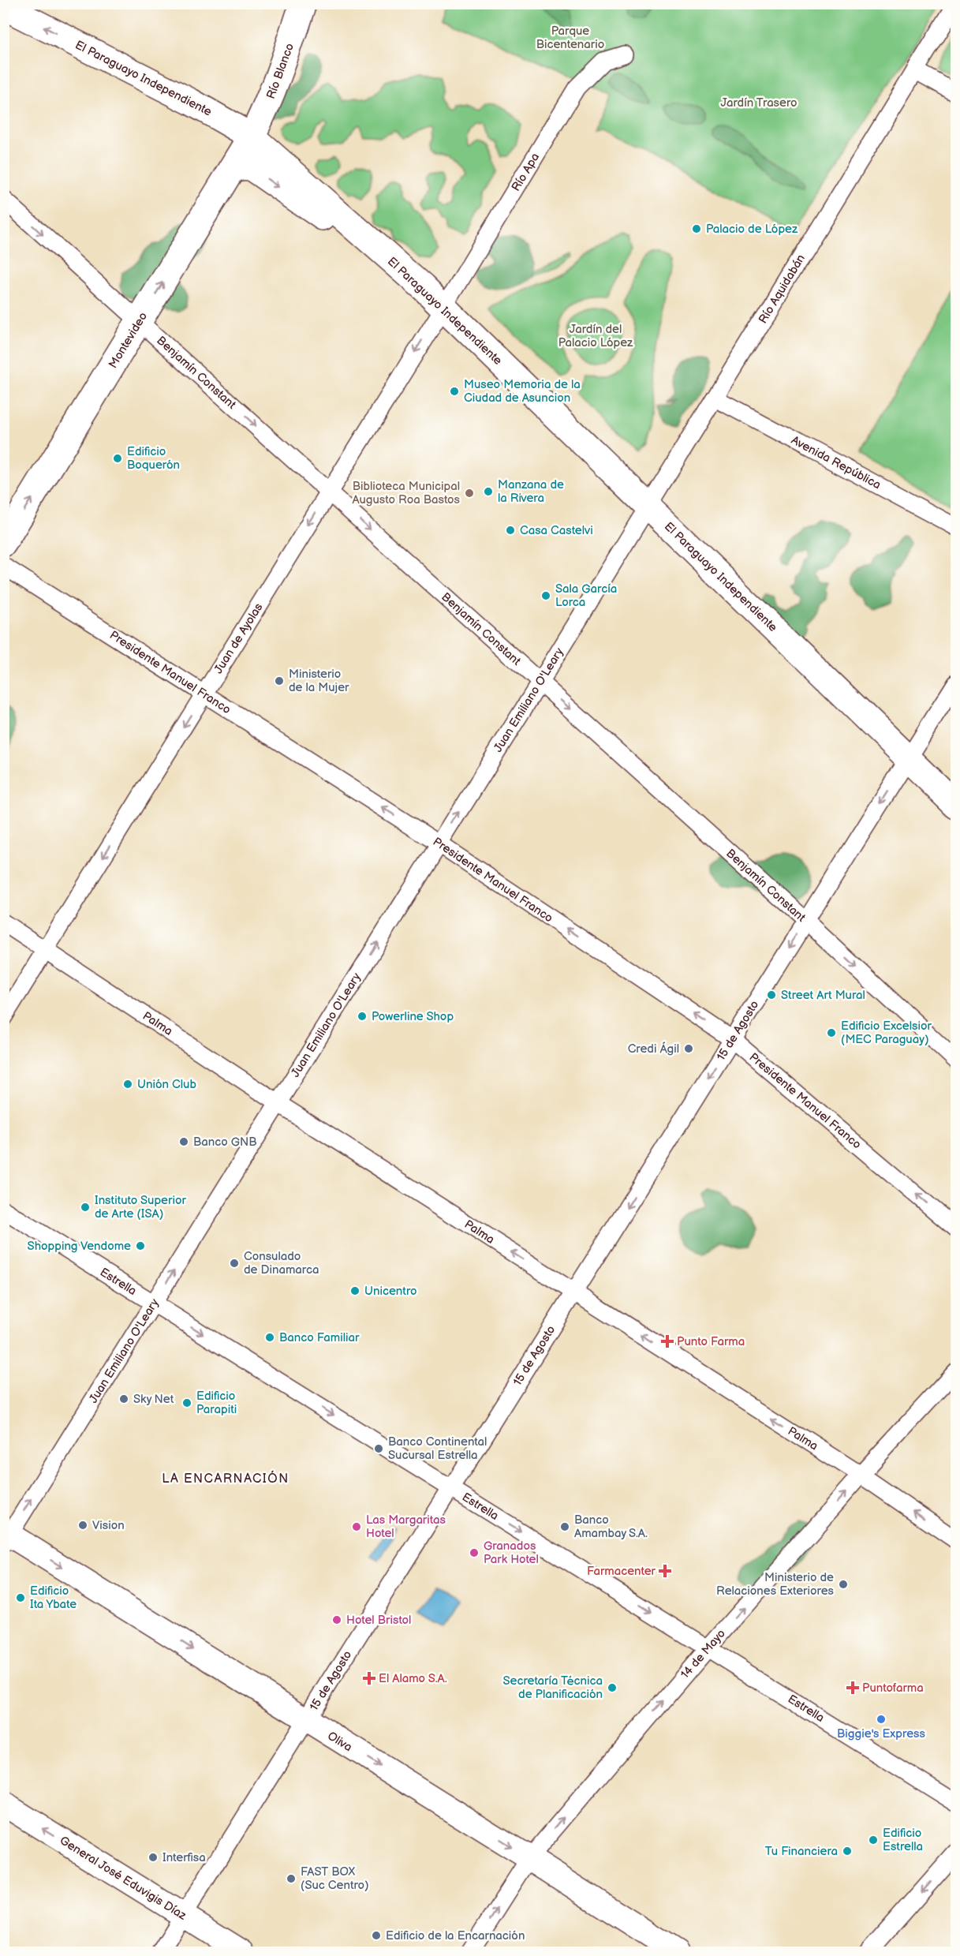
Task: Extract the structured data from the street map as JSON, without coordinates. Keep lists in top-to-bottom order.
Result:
{
  "streets": {
    "main road": ["Río Blanco", "El Paraguayo Independiente", "Montevideo"],
    "street": [
      "Río Apa",
      "Río Aquidabán",
      "Benjamín Constant",
      "Avenida República",
      "Juan de Ayolas",
      "Presidente Manuel Franco",
      "Juan Emiliano O'Leary",
      "Palma",
      "15 de Agosto",
      "Estrella",
      "14 de Mayo",
      "Oliva",
      "General José Eduvigis Díaz"
    ]
  },
  "crossings": [
    ["Río Blanco", "El Paraguayo Independiente"],
    ["Río Blanco", "Montevideo"],
    ["El Paraguayo Independiente", "Río Apa"],
    ["El Paraguayo Independiente", "Río Aquidabán"],
    ["El Paraguayo Independiente", "Montevideo"],
    ["El Paraguayo Independiente", "Juan de Ayolas"],
    ["El Paraguayo Independiente", "Juan Emiliano O'Leary"],
    ["El Paraguayo Independiente", "15 de Agosto"],
    ["Río Apa", "Juan de Ayolas"],
    ["Río Aquidabán", "Avenida República"],
    ["Río Aquidabán", "Juan Emiliano O'Leary"],
    ["Montevideo", "Benjamín Constant"],
    ["Benjamín Constant", "Juan de Ayolas"],
    ["Benjamín Constant", "Juan Emiliano O'Leary"],
    ["Benjamín Constant", "15 de Agosto"],
    ["Juan de Ayolas", "Presidente Manuel Franco"],
    ["Juan de Ayolas", "Palma"],
    ["Presidente Manuel Franco", "Juan Emiliano O'Leary"],
    ["Presidente Manuel Franco", "15 de Agosto"],
    ["Juan Emiliano O'Leary", "Palma"],
    ["Juan Emiliano O'Leary", "Estrella"],
    ["Juan Emiliano O'Leary", "Oliva"],
    ["Palma", "15 de Agosto"],
    ["Palma", "14 de Mayo"],
    ["15 de Agosto", "Estrella"],
    ["15 de Agosto", "Oliva"],
    ["15 de Agosto", "General José Eduvigis Díaz"],
    ["Estrella", "14 de Mayo"],
    ["14 de Mayo", "Oliva"]
  ],
  "one_way": [
    "Montevideo",
    "Benjamín Constant",
    "Juan de Ayolas",
    "Presidente Manuel Franco",
    "Juan Emiliano O'Leary",
    "Palma",
    "15 de Agosto",
    "Estrella",
    "14 de Mayo",
    "Oliva",
    "General José Eduvigis Díaz"
  ],
  "districts": ["LA ENCARNACIÓN"],
  "parks": ["Parque Bicentenario", "Jardín Trasero", "Jardín del Palacio López"],
  "places": {
    "other": [
      "Palacio de López",
      "Museo Memoria de la Ciudad de Asuncion",
      "Edificio Boquerón",
      "Manzana de la Rivera",
      "Biblioteca Municipal Augusto Roa Bastos",
      "Casa Castelvi",
      "Sala García Lorca",
      "Ministerio de la Mujer",
      "Street Art Mural",
      "Powerline Shop",
      "Edificio Excelsior (MEC Paraguay)",
      "Credi Ágil",
      "Unión Club",
      "Banco GNB",
      "Instituto Superior de Arte (ISA)",
      "Shopping Vendome",
      "Consulado de Dinamarca",
      "Unicentro",
      "Banco Familiar",
      "Sky Net",
      "Edificio Parapiti",
      "Banco Continental Sucursal Estrella",
      "Vision",
      "Las Margaritas Hotel",
      "Banco Amambay S.A.",
      "Granados Park Hotel",
      "Ministerio de Relaciones Exteriores",
      "Edificio Ita Ybate",
      "Hotel Bristol",
      "Secretaría Técnica de Planificación",
      "Biggie's Express",
      "Edificio Estrella",
      "Tu Financiera",
      "Interfisa",
      "FAST BOX (Suc Centro)",
      "Edificio de la Encarnación"
    ],
    "health": [
      "Punto Farma",
      "Farmacenter",
      "El Alamo S.A.",
      "Puntofarma"
    ]
  }
}
